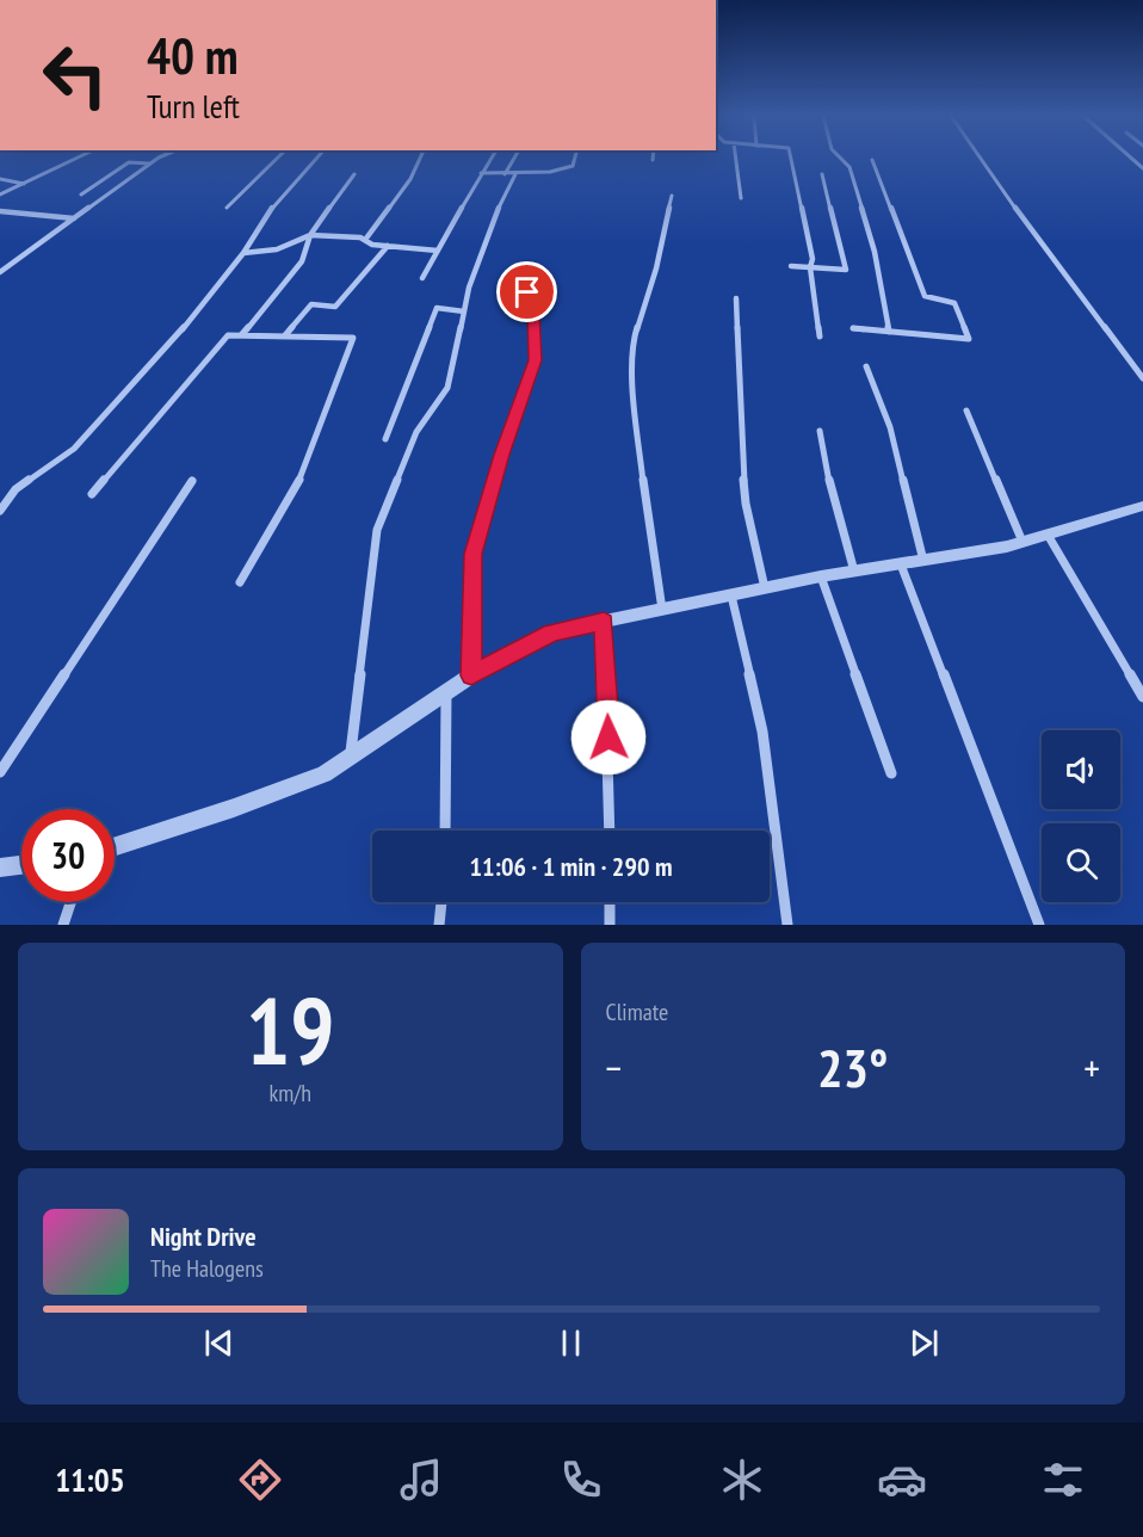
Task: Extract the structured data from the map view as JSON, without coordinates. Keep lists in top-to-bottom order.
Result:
{
  "page": {
    "turn": ["40 m", "Turn left"],
    "limit": "30",
    "trip": "11:06 · 1 min · 290 m",
    "tile": [
      ["19", "km/h"],
      "Climate"
    ],
    "heat": ["−", "23°", "+"],
    "song": ["Night Drive", "The Halogens"],
    "tabs": "11:05"
  }
}
